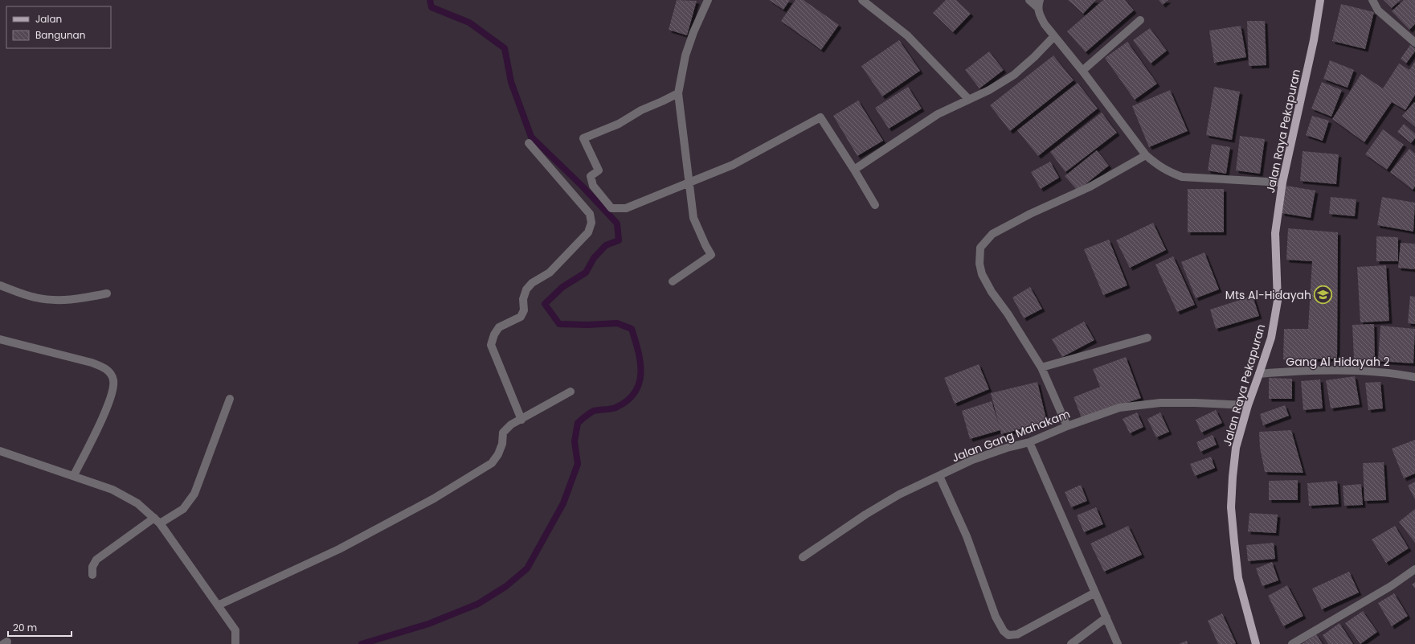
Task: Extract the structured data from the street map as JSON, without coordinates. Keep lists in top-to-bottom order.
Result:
{
  "streets": {
    "main road": ["Jalan Raya Pekapuran"],
    "street": ["Gang Al Hidayah 2", "Jalan Gang Mahakam"]
  },
  "crossings": [
    ["Jalan Raya Pekapuran", "Gang Al Hidayah 2"],
    ["Jalan Raya Pekapuran", "Jalan Gang Mahakam"]
  ],
  "places": {
    "school or university": ["Mts Al-Hidayah"]
  },
  "legend": ["Jalan", "Bangunan"],
  "scale_bar": "20 m"
}
